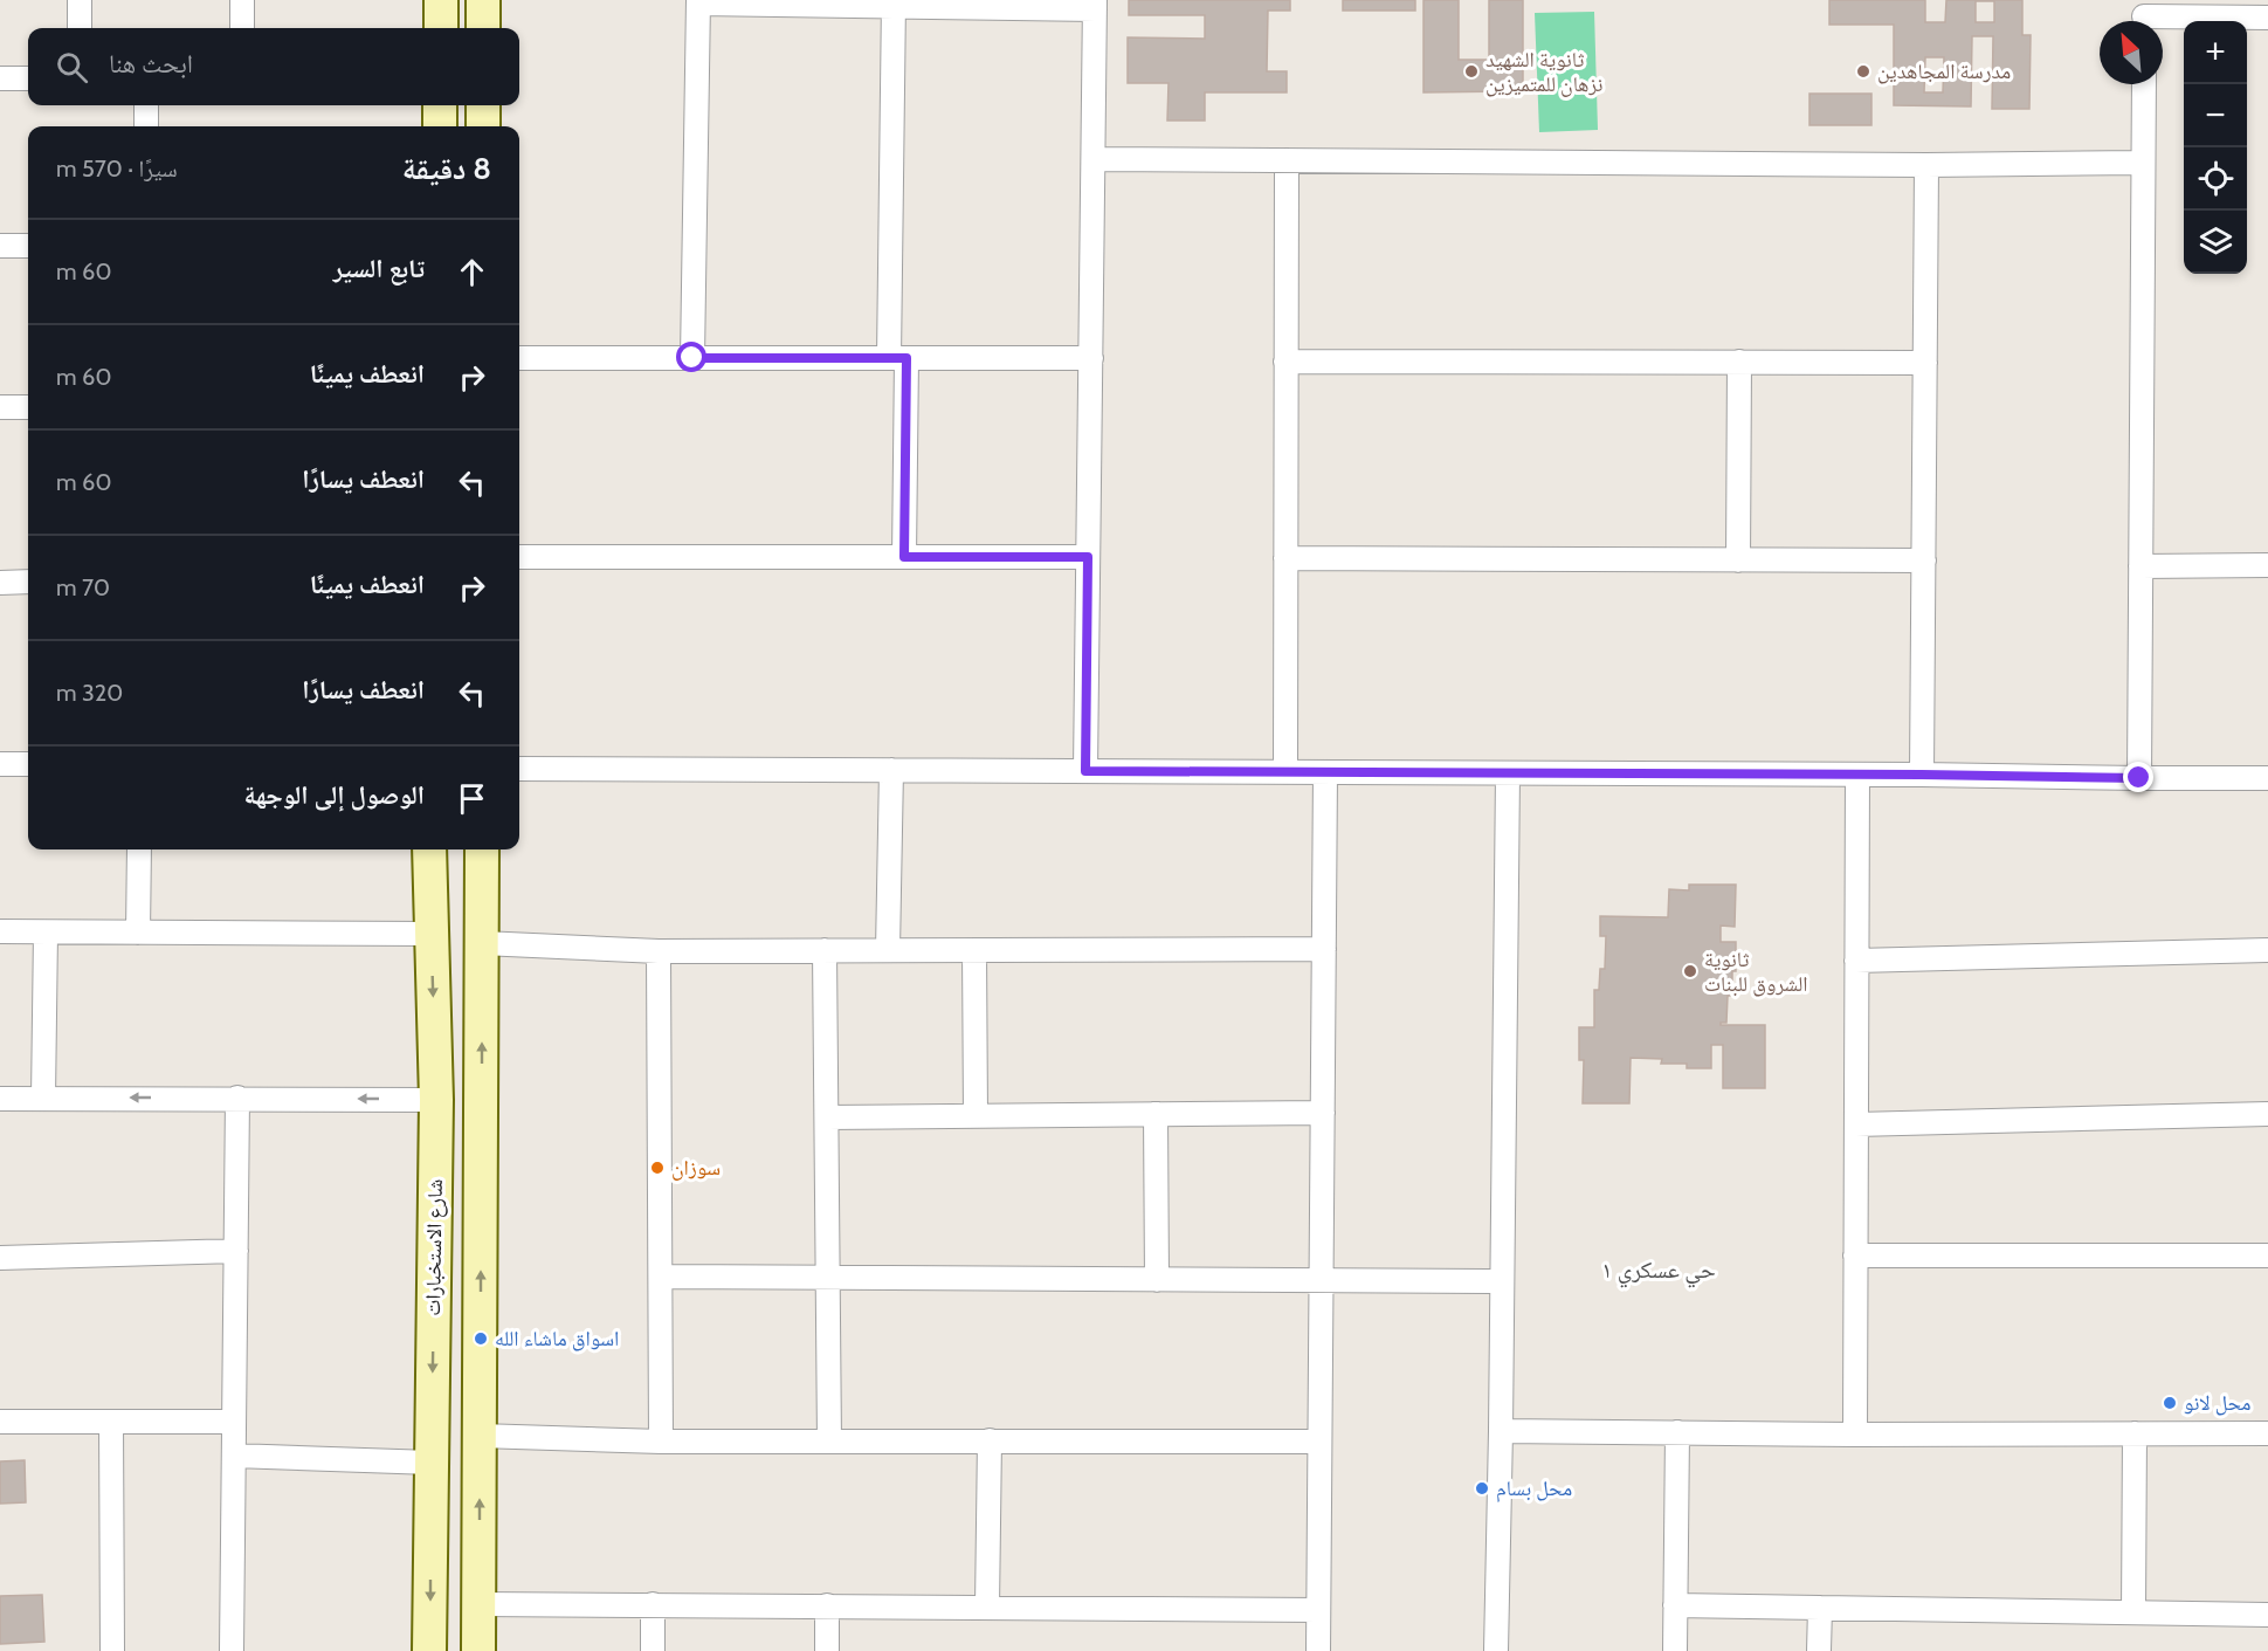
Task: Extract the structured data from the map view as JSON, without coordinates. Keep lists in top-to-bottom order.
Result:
{
  "streets": {
    "main road": ["شارع الاستخبارات"]
  },
  "districts": ["حي عسكري ١"],
  "places": [
    "ثانوية الشهيد نزهان للمتميزين",
    "مدرسة المجاهدين",
    "ثانوية الشروق للبنات",
    "سوزان",
    "اسواق ماشاء الله",
    "محل لانو",
    "محل بسام"
  ],
  "north": "top left",
  "page": {
    "map_buttons": ["+", "−"],
    "search": "ابحث هنا",
    "heading": ["8 دقيقة", "سيرًا · 570 m"],
    "list": [
      ["تابع السير", "60 m"],
      ["انعطف يمينًا", "60 m"],
      ["انعطف يسارًا", "60 m"],
      ["انعطف يمينًا", "70 m"],
      ["انعطف يسارًا", "320 m"],
      "الوصول إلى الوجهة"
    ]
  }
}
